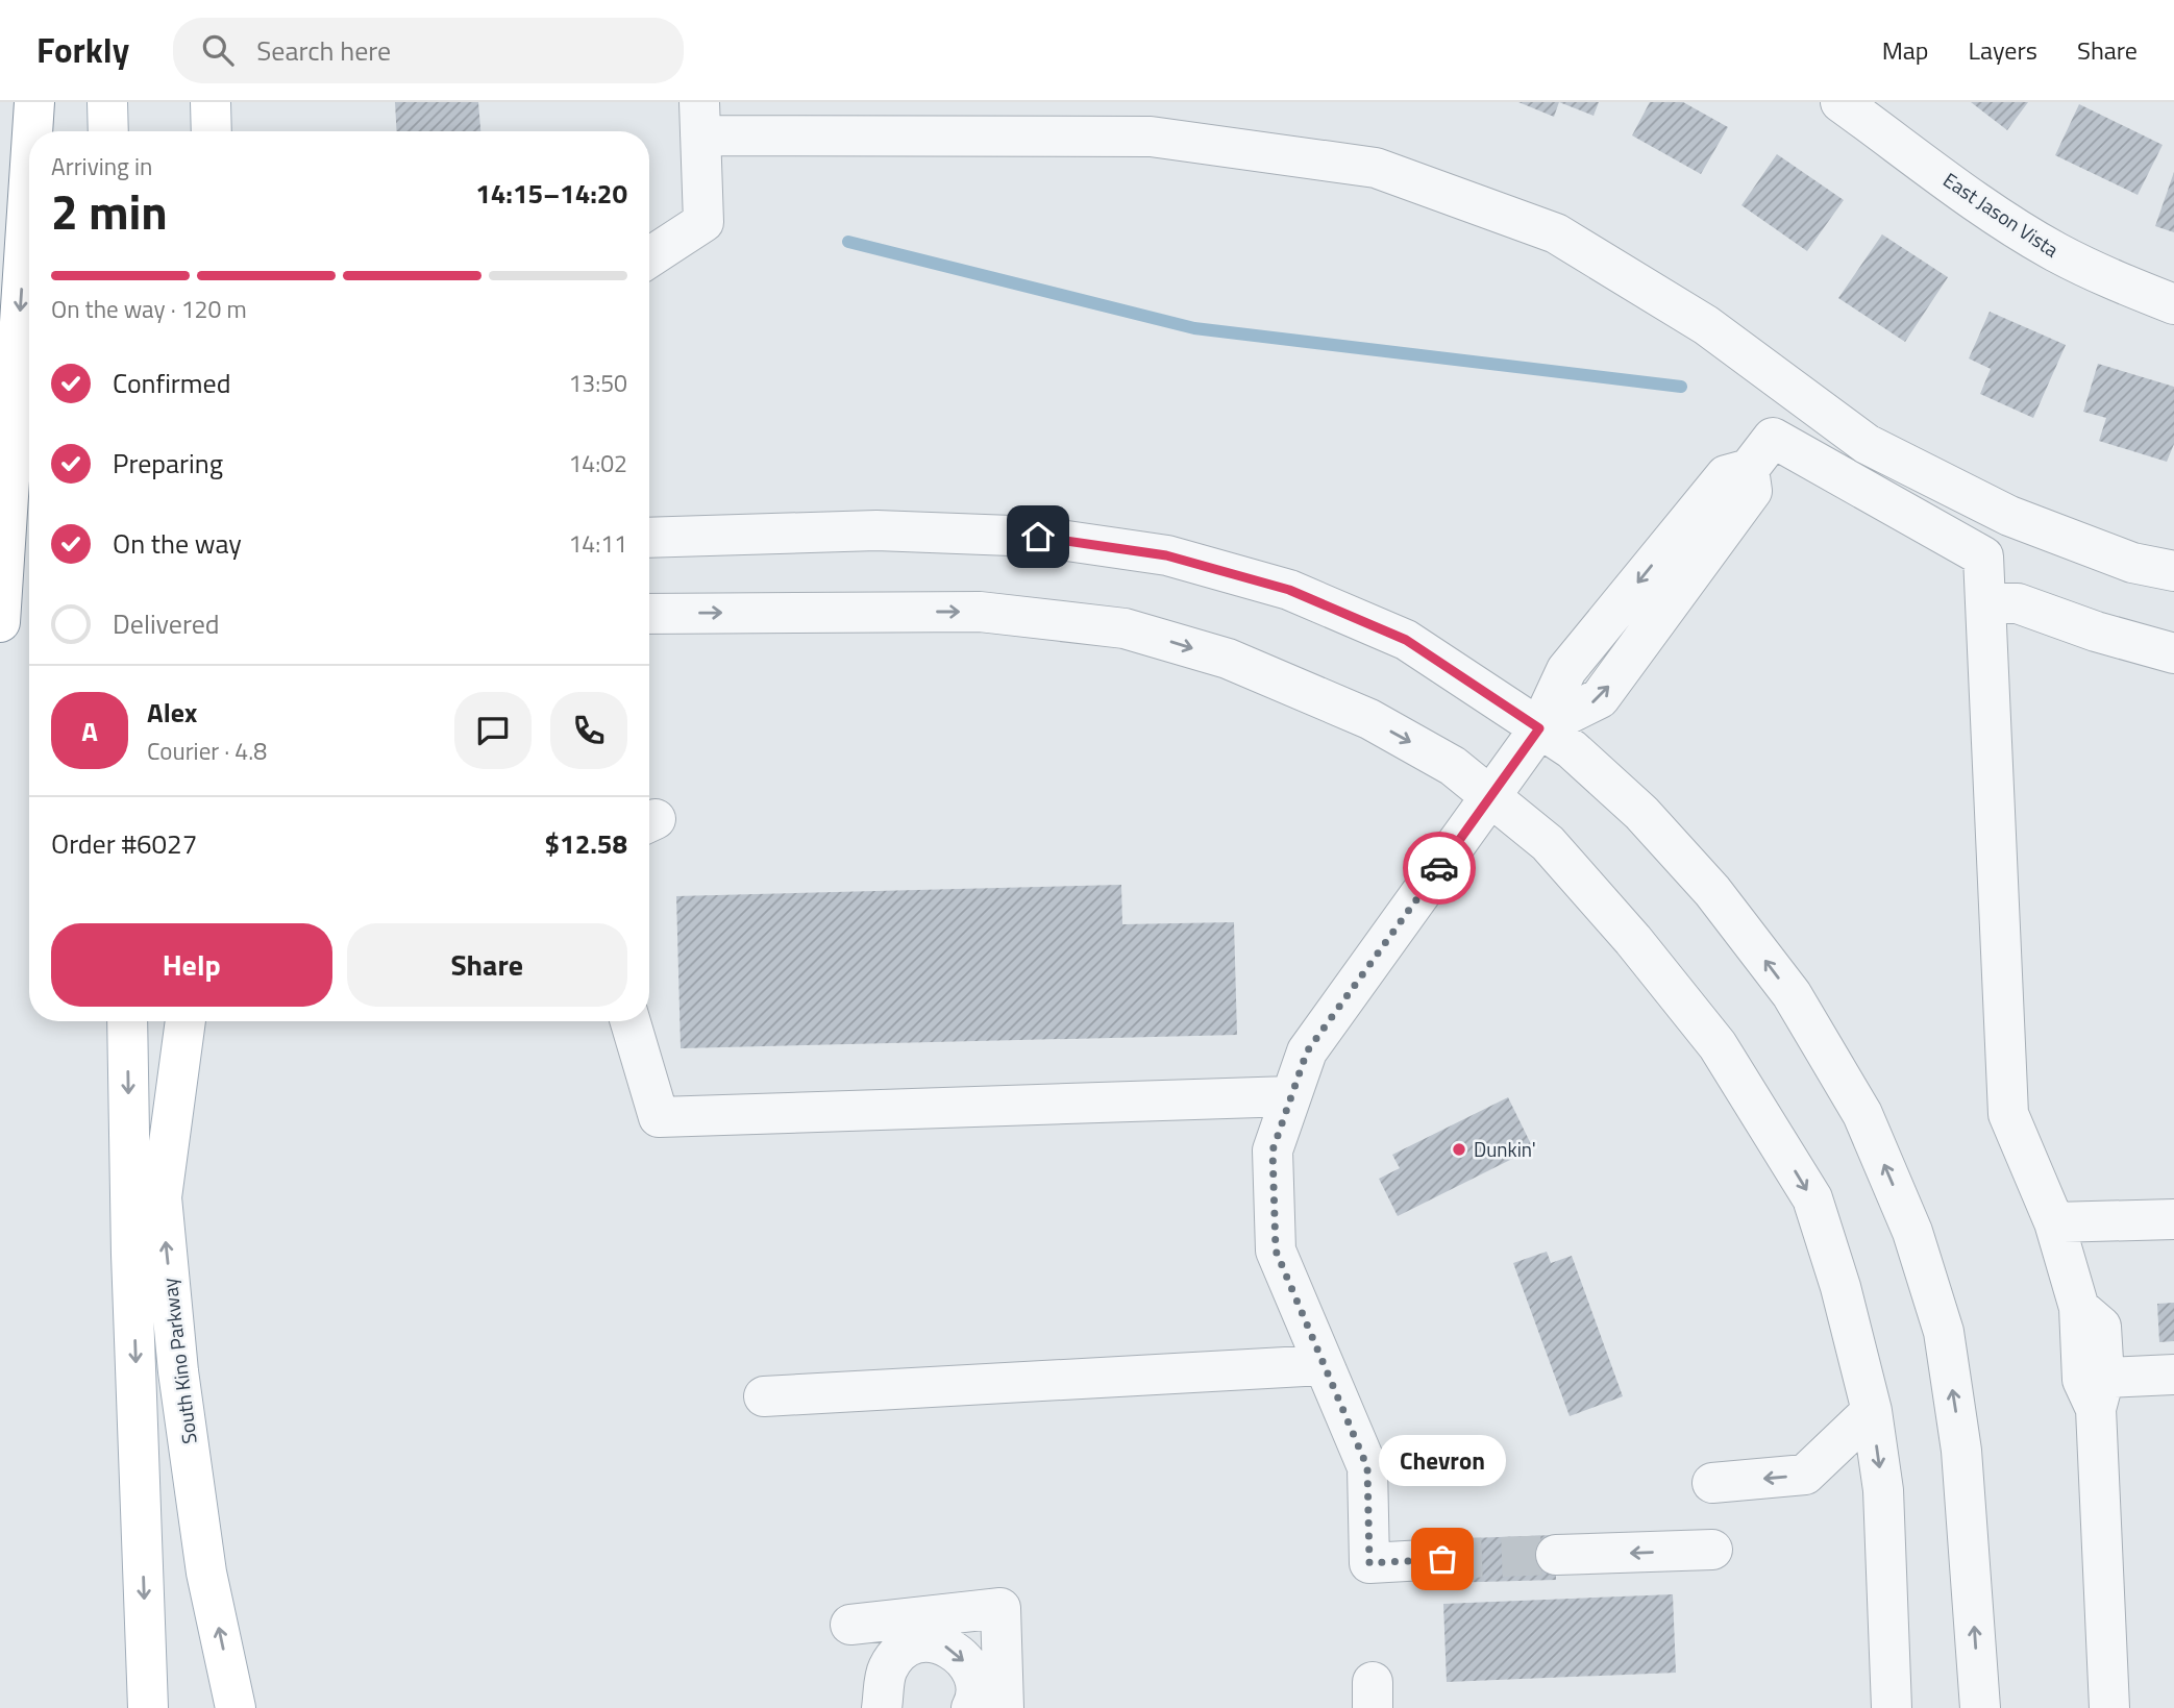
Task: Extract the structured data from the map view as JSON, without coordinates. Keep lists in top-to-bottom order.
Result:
{
  "streets": {
    "main road": ["South Kino Parkway"],
    "street": ["East Jason Vista"]
  },
  "places": ["Dunkin'", "Chevron"],
  "page": {
    "header": "Forkly",
    "search": "Search here",
    "nav": ["Map", "Layers", "Share"],
    "heading": ["2 min", "Arriving in", "14:15–14:20"],
    "panel": [
      "Alex",
      "Courier · 4.8",
      "Order #6027",
      "$12.58"
    ],
    "bar": "On the way · 120 m",
    "list": [
      ["Confirmed", "13:50"],
      ["Preparing", "14:02"],
      ["On the way", "14:11"],
      "Delivered"
    ],
    "round": "A",
    "buttons": ["Help", "Share"],
    "bubble": "Chevron"
  }
}
